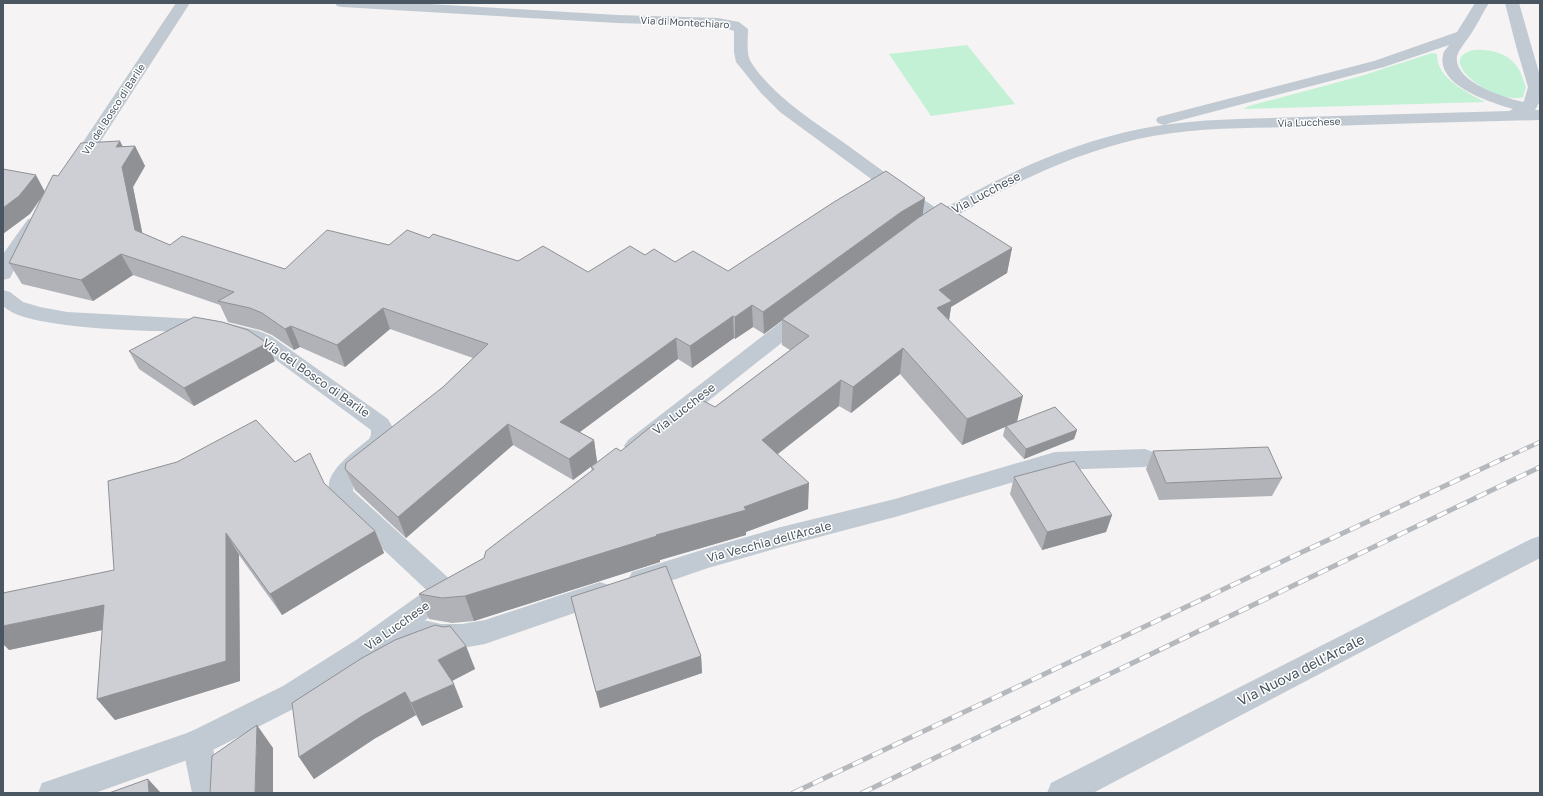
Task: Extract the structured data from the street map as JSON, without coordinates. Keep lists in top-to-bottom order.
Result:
{
  "streets": {
    "street": [
      "Via di Montechiaro",
      "Via del Bosco di Barile",
      "Via Lucchese",
      "Via Vecchia dell'Arcale",
      "Via Nuova dell'Arcale"
    ]
  },
  "crossings": [
    ["Via di Montechiaro", "Via Lucchese"],
    ["Via del Bosco di Barile", "Via Lucchese"],
    ["Via Lucchese", "Via Vecchia dell'Arcale"]
  ]
}
